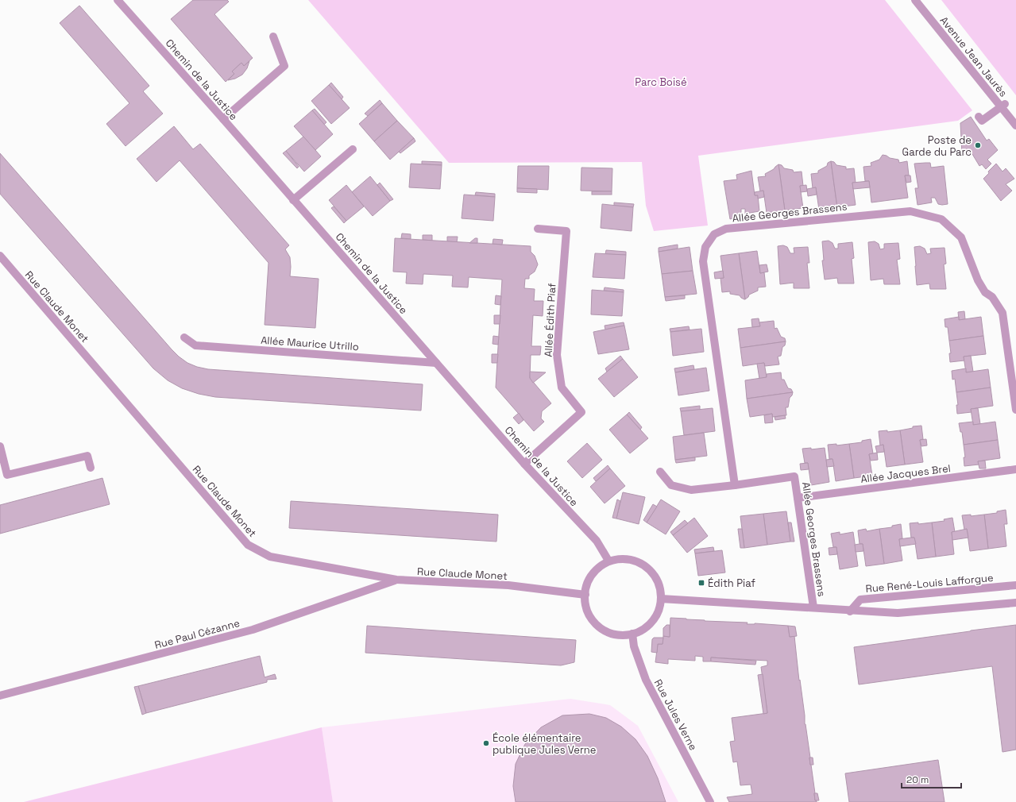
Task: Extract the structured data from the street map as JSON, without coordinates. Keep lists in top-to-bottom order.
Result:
{
  "streets": {
    "street": [
      "Avenue Jean Jaurès",
      "Chemin de la Justice",
      "Allée Georges Brassens",
      "Rue Claude Monet",
      "Allée Édith Piaf",
      "Allée Maurice Utrillo",
      "Allée Jacques Brel",
      "Rue René-Louis Lafforgue",
      "Rue Paul Cézanne",
      "Rue Jules Verne"
    ]
  },
  "crossings": [
    ["Chemin de la Justice", "Rue Claude Monet"],
    ["Chemin de la Justice", "Allée Édith Piaf"],
    ["Chemin de la Justice", "Allée Maurice Utrillo"],
    ["Chemin de la Justice", "Rue Jules Verne"],
    ["Allée Georges Brassens", "Allée Jacques Brel"],
    ["Rue Claude Monet", "Rue Paul Cézanne"],
    ["Rue Claude Monet", "Rue Jules Verne"]
  ],
  "parks": ["Parc Boisé"],
  "places": {
    "other": ["Poste de Garde du Parc", "École élémentaire publique Jules Verne"],
    "transit": ["Édith Piaf"]
  },
  "scale_bar": "20 m"
}
